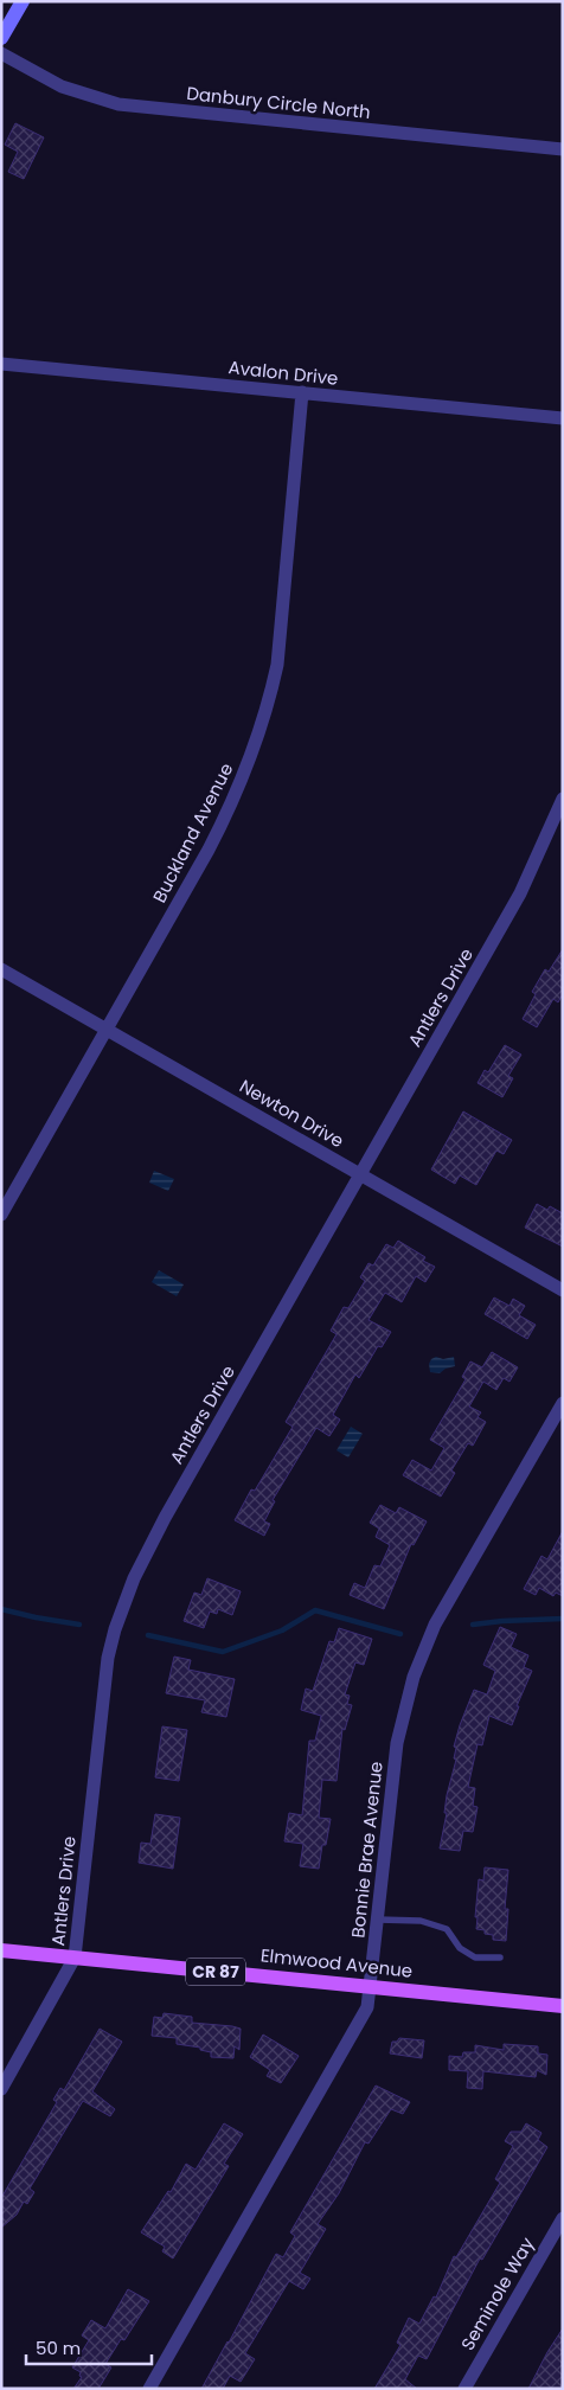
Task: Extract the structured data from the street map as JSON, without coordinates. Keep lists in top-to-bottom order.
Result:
{
  "streets": {
    "main road": ["Elmwood Avenue", "CR 87"],
    "street": [
      "Danbury Circle North",
      "Avalon Drive",
      "Buckland Avenue",
      "Antlers Drive",
      "Newton Drive",
      "Bonnie Brae Avenue",
      "Seminole Way"
    ]
  },
  "crossings": [
    ["Avalon Drive", "Buckland Avenue"],
    ["Buckland Avenue", "Newton Drive"],
    ["Antlers Drive", "Newton Drive"],
    ["Antlers Drive", "Elmwood Avenue"],
    ["Bonnie Brae Avenue", "Elmwood Avenue"]
  ],
  "scale_bar": "50 m"
}
